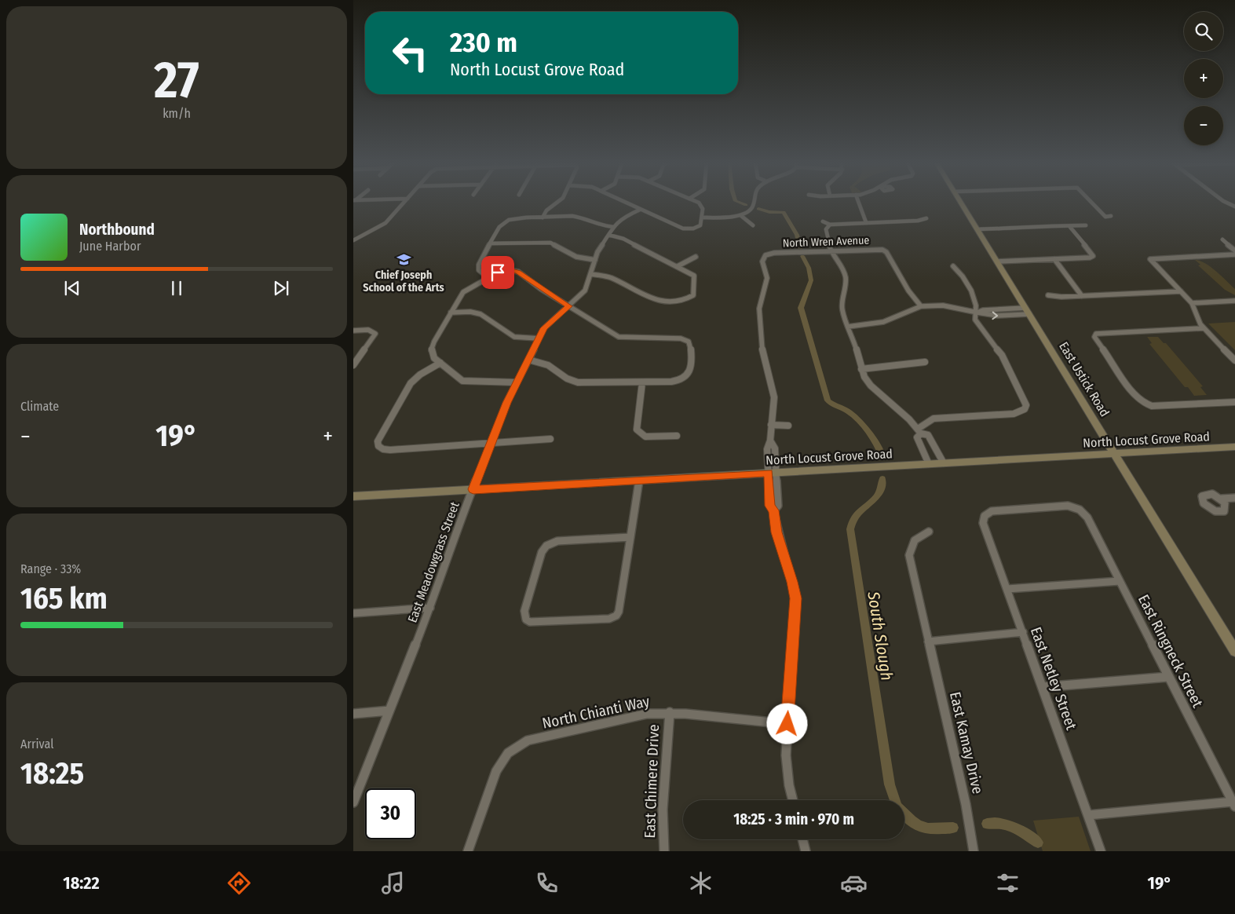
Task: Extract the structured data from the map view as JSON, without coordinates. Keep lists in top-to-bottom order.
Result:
{
  "streets": {
    "main road": ["East Ustick Road", "North Locust Grove Road"],
    "street": [
      "North Wren Avenue",
      "East Meadowgrass Street",
      "East Ringneck Street",
      "East Netley Street",
      "North Chianti Way",
      "East Kamay Drive",
      "East Chimere Drive"
    ]
  },
  "crossings": [
    ["East Ustick Road", "North Locust Grove Road"],
    ["North Locust Grove Road", "East Meadowgrass Street"],
    ["East Ringneck Street", "East Netley Street"],
    ["North Chianti Way", "East Chimere Drive"]
  ],
  "water": ["South Slough"],
  "places": {
    "school or university": ["Chief Joseph School of the Arts"]
  },
  "page": {
    "tile": [
      ["27", "km/h"],
      "Climate",
      ["Range · 33%", "165 km"],
      ["Arrival", "18:25"]
    ],
    "map_buttons": ["+", "−"],
    "turn": ["230 m", "North Locust Grove Road"],
    "song": ["Northbound", "June Harbor"],
    "heat": ["−", "19°", "+"],
    "limit": "30",
    "trip": "18:25 · 3 min · 970 m",
    "tabs": ["18:22", "19°"]
  }
}
